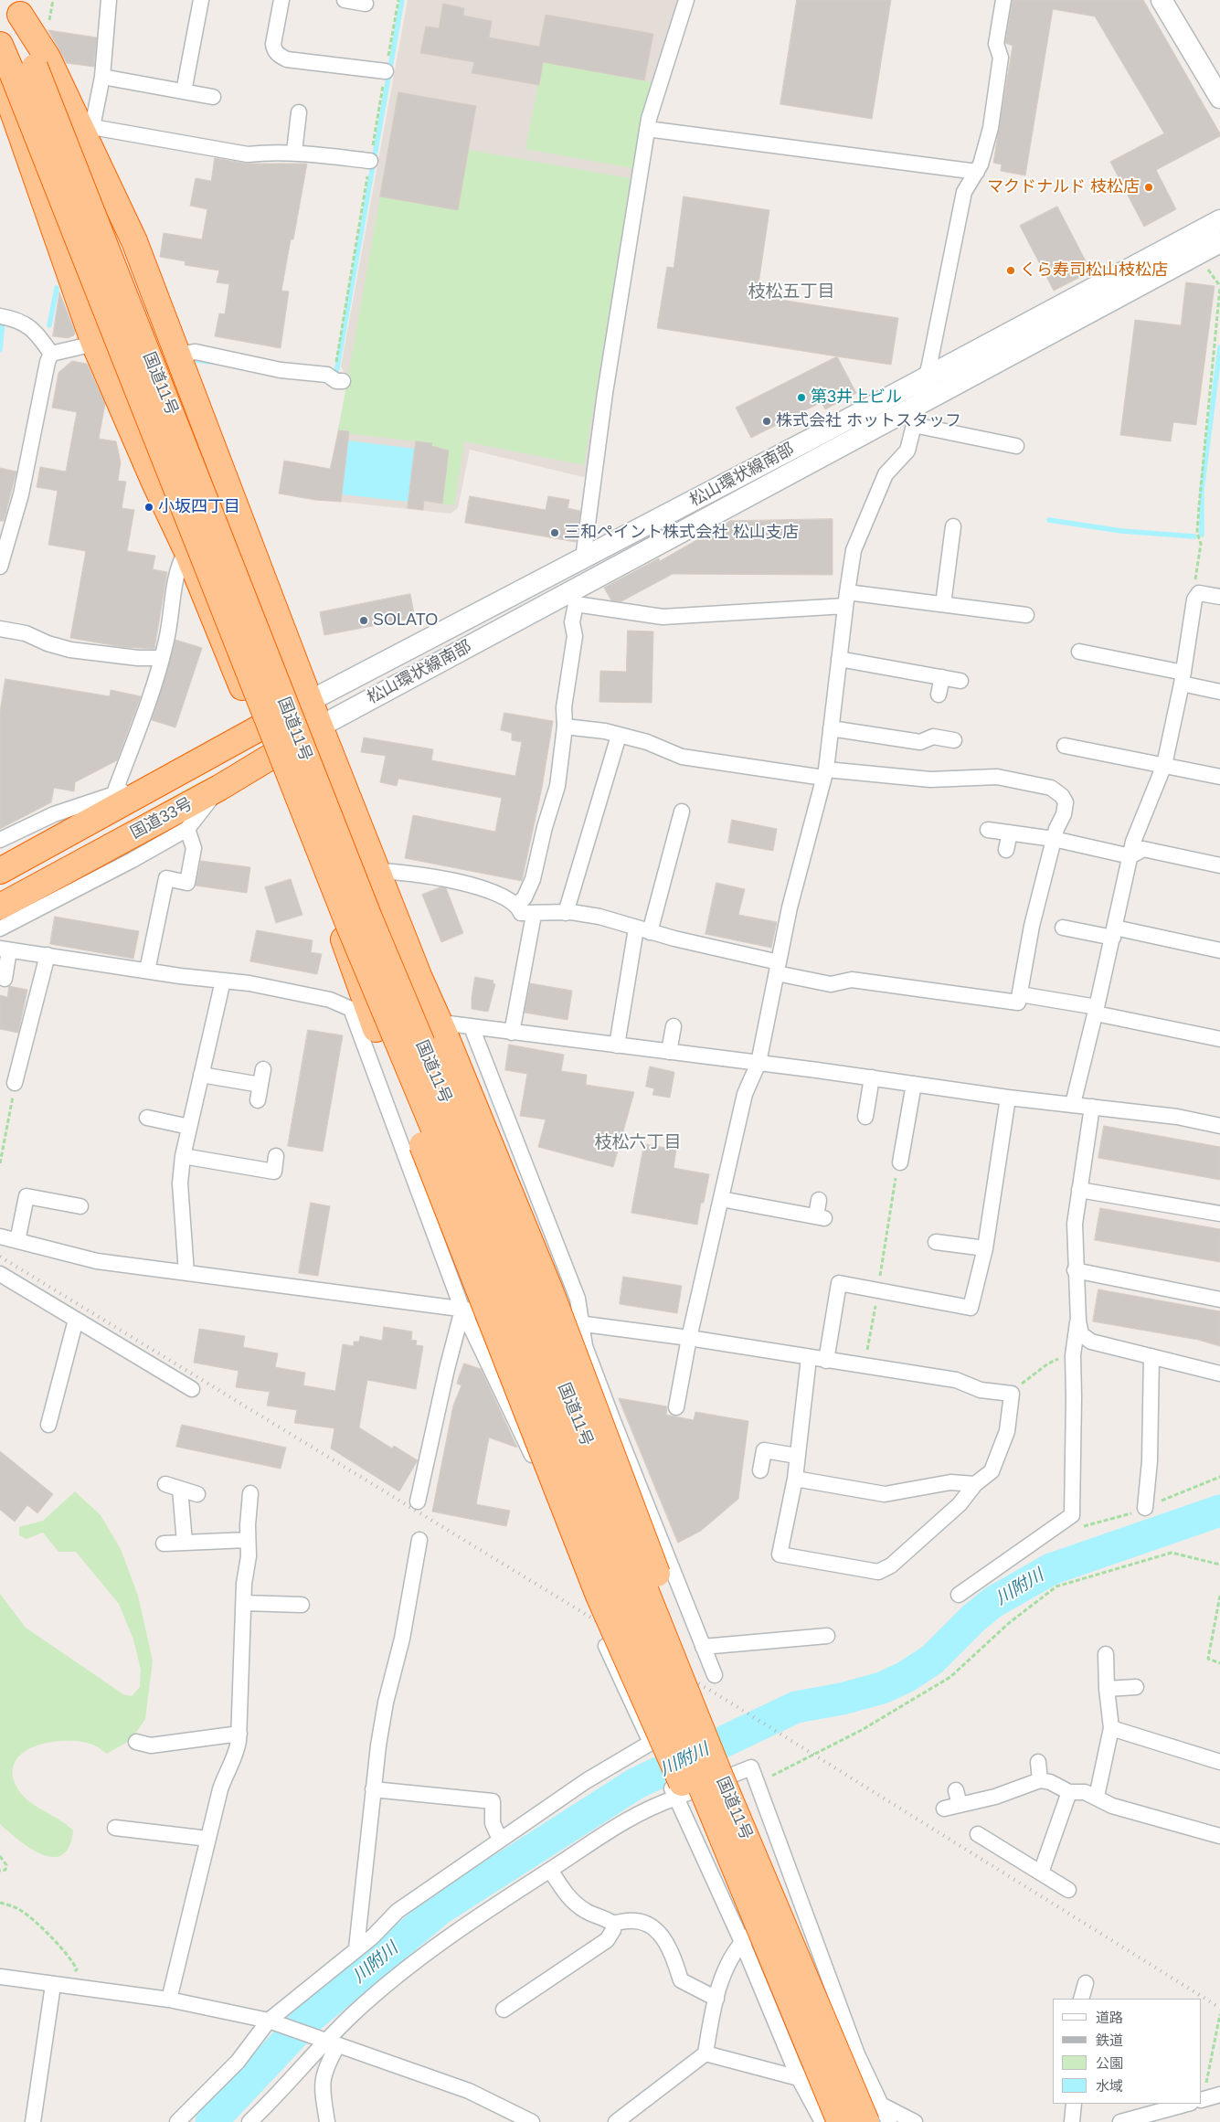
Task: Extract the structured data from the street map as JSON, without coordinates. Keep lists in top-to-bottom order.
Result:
{
  "streets": {
    "highway": ["国道11号", "国道33号"],
    "street": ["松山環状線南部"]
  },
  "crossings": [
    ["国道11号", "松山環状線南部"],
    ["国道11号", "国道33号"],
    ["松山環状線南部", "国道33号"]
  ],
  "districts": ["枝松五丁目", "枝松六丁目"],
  "water": ["川附川"],
  "places": [
    "マクドナルド 枝松店",
    "くら寿司松山枝松店",
    "第3井上ビル",
    "株式会社 ホットスタッフ",
    "小坂四丁目",
    "三和ペイント株式会社 松山支店",
    "SOLATO"
  ],
  "legend": [
    "道路",
    "鉄道",
    "公園",
    "水域"
  ]
}
